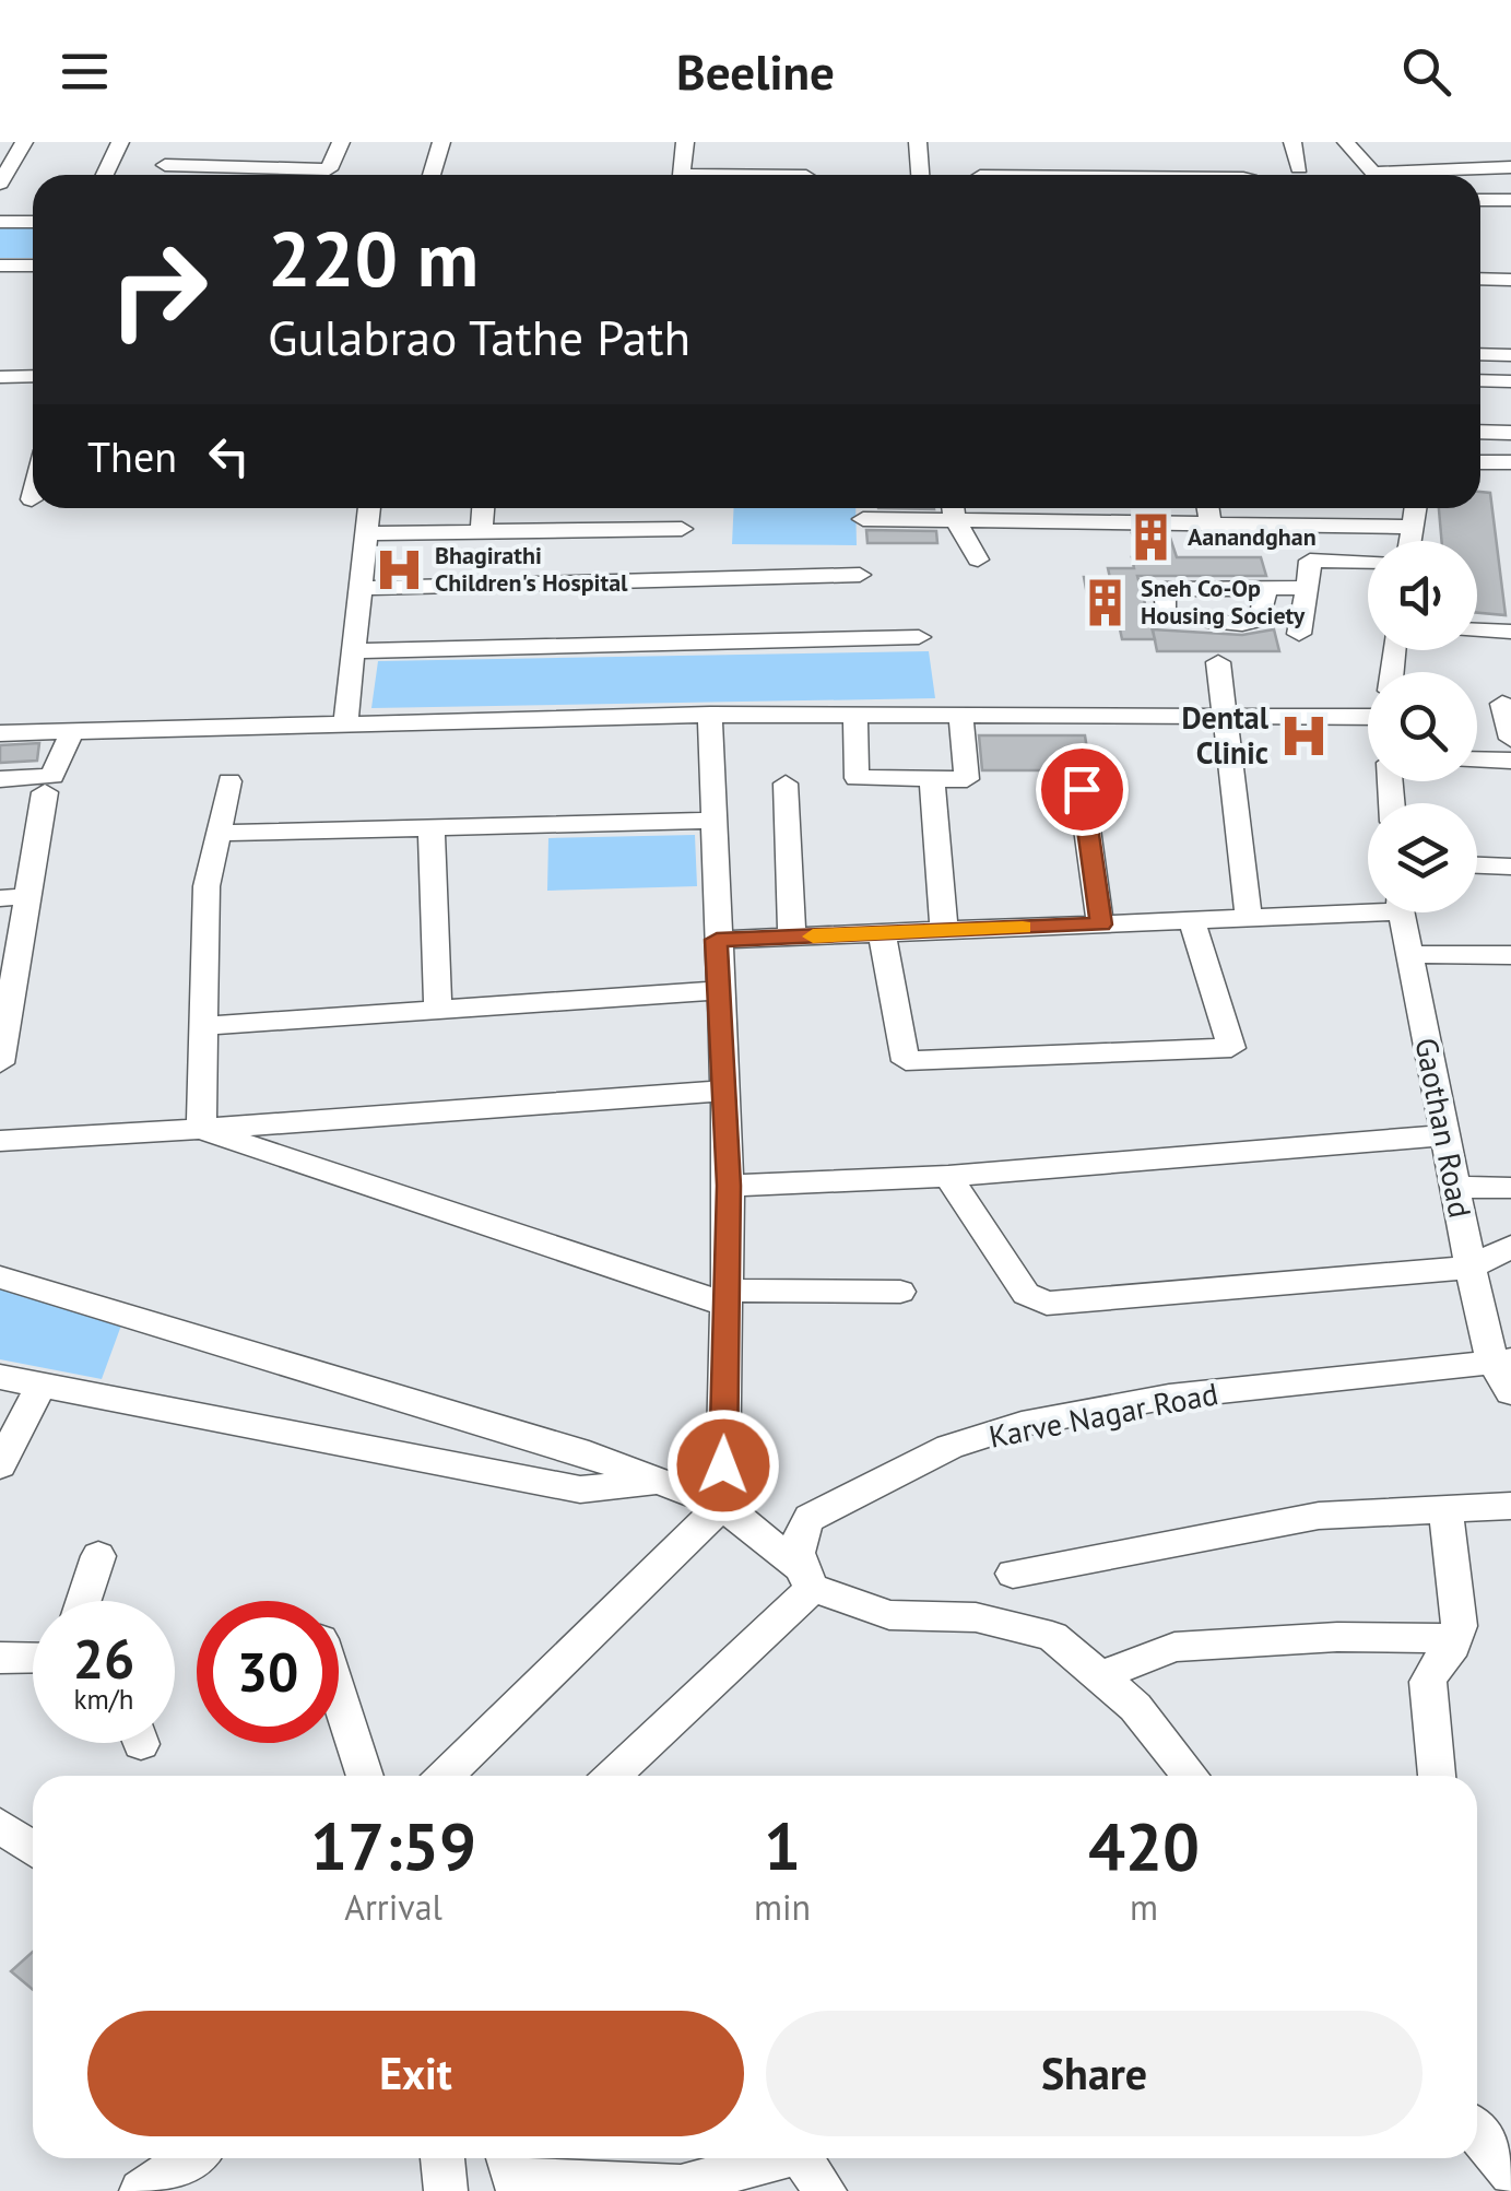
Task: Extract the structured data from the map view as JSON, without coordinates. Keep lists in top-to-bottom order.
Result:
{
  "streets": {
    "street": ["Gaothan Road", "Karve Nagar Road"]
  },
  "crossings": [
    ["Gaothan Road", "Karve Nagar Road"]
  ],
  "places": {
    "building": ["Aanandghan", "Sneh Co-Op Housing Society"],
    "hospital": ["Bhagirathi Children's Hospital", "Dental Clinic"]
  },
  "page": {
    "header": "Beeline",
    "turn": ["220 m", "Gulabrao Tathe Path"],
    "then": "Then",
    "speed": "26 km/h",
    "limit": "30",
    "eta": [
      "17:59",
      "Arrival",
      "1",
      "min",
      "420",
      "m"
    ],
    "buttons": ["Exit", "Share"]
  }
}
